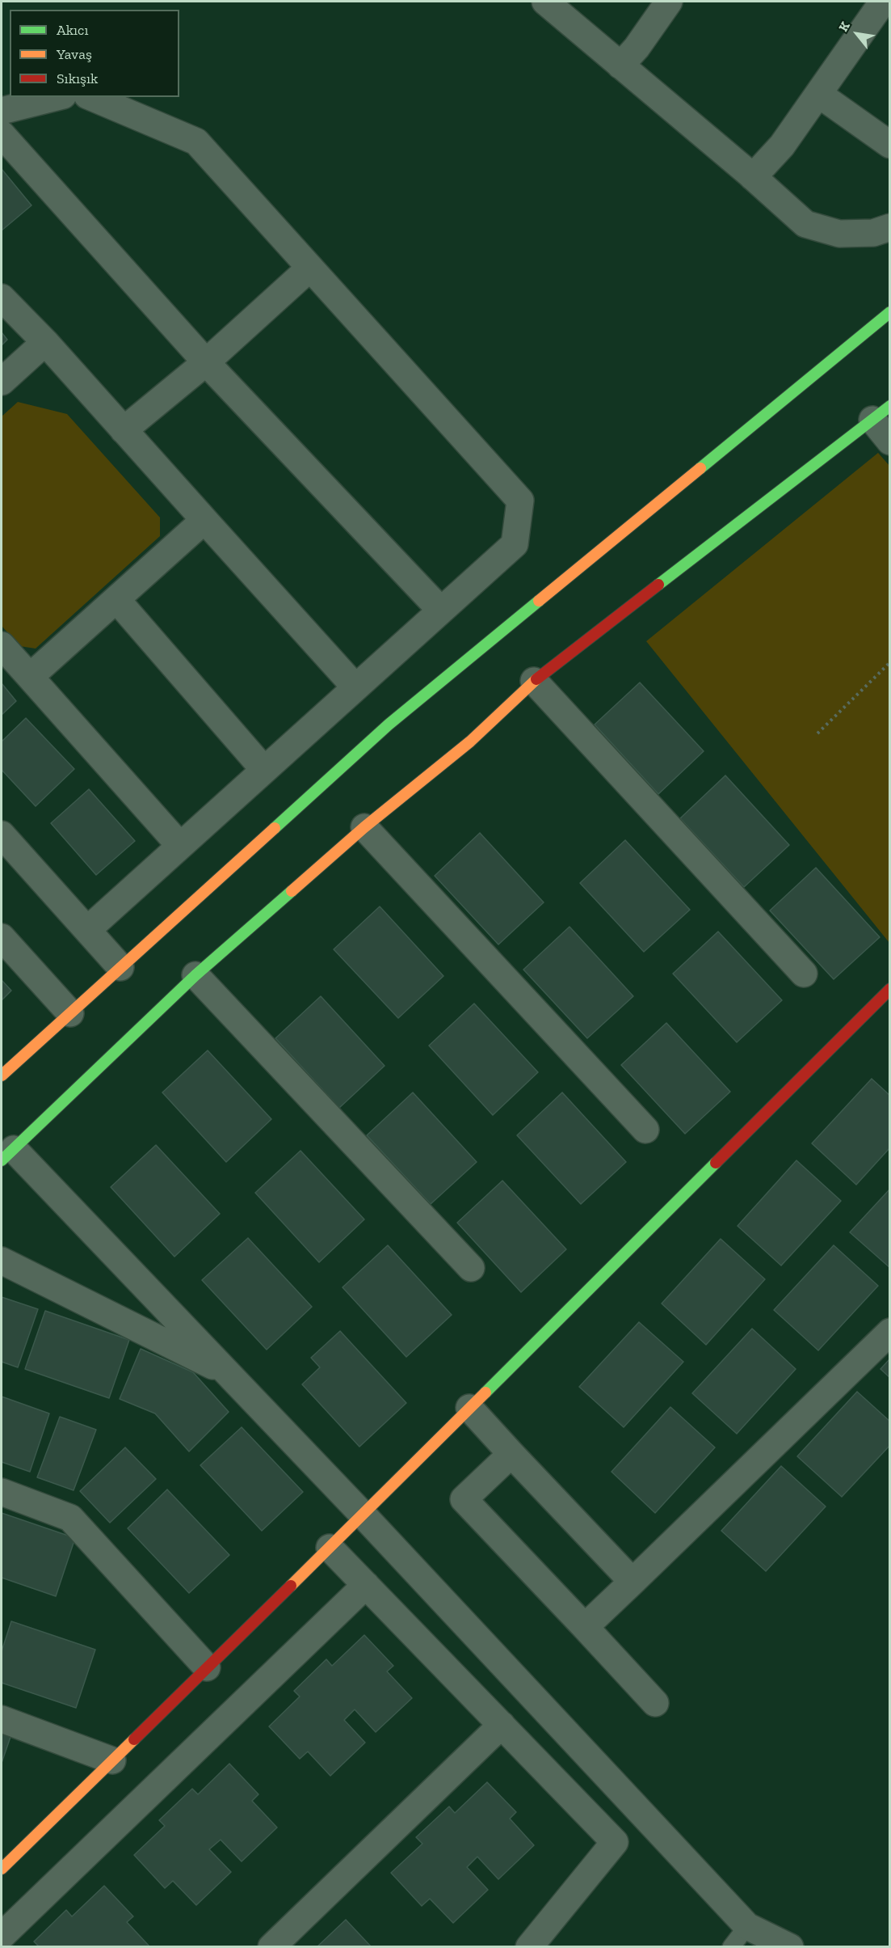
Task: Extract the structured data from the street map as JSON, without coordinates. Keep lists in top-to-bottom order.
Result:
{
  "legend": ["Akıcı", "Yavaş", "Sıkışık"],
  "north": "top left"
}
